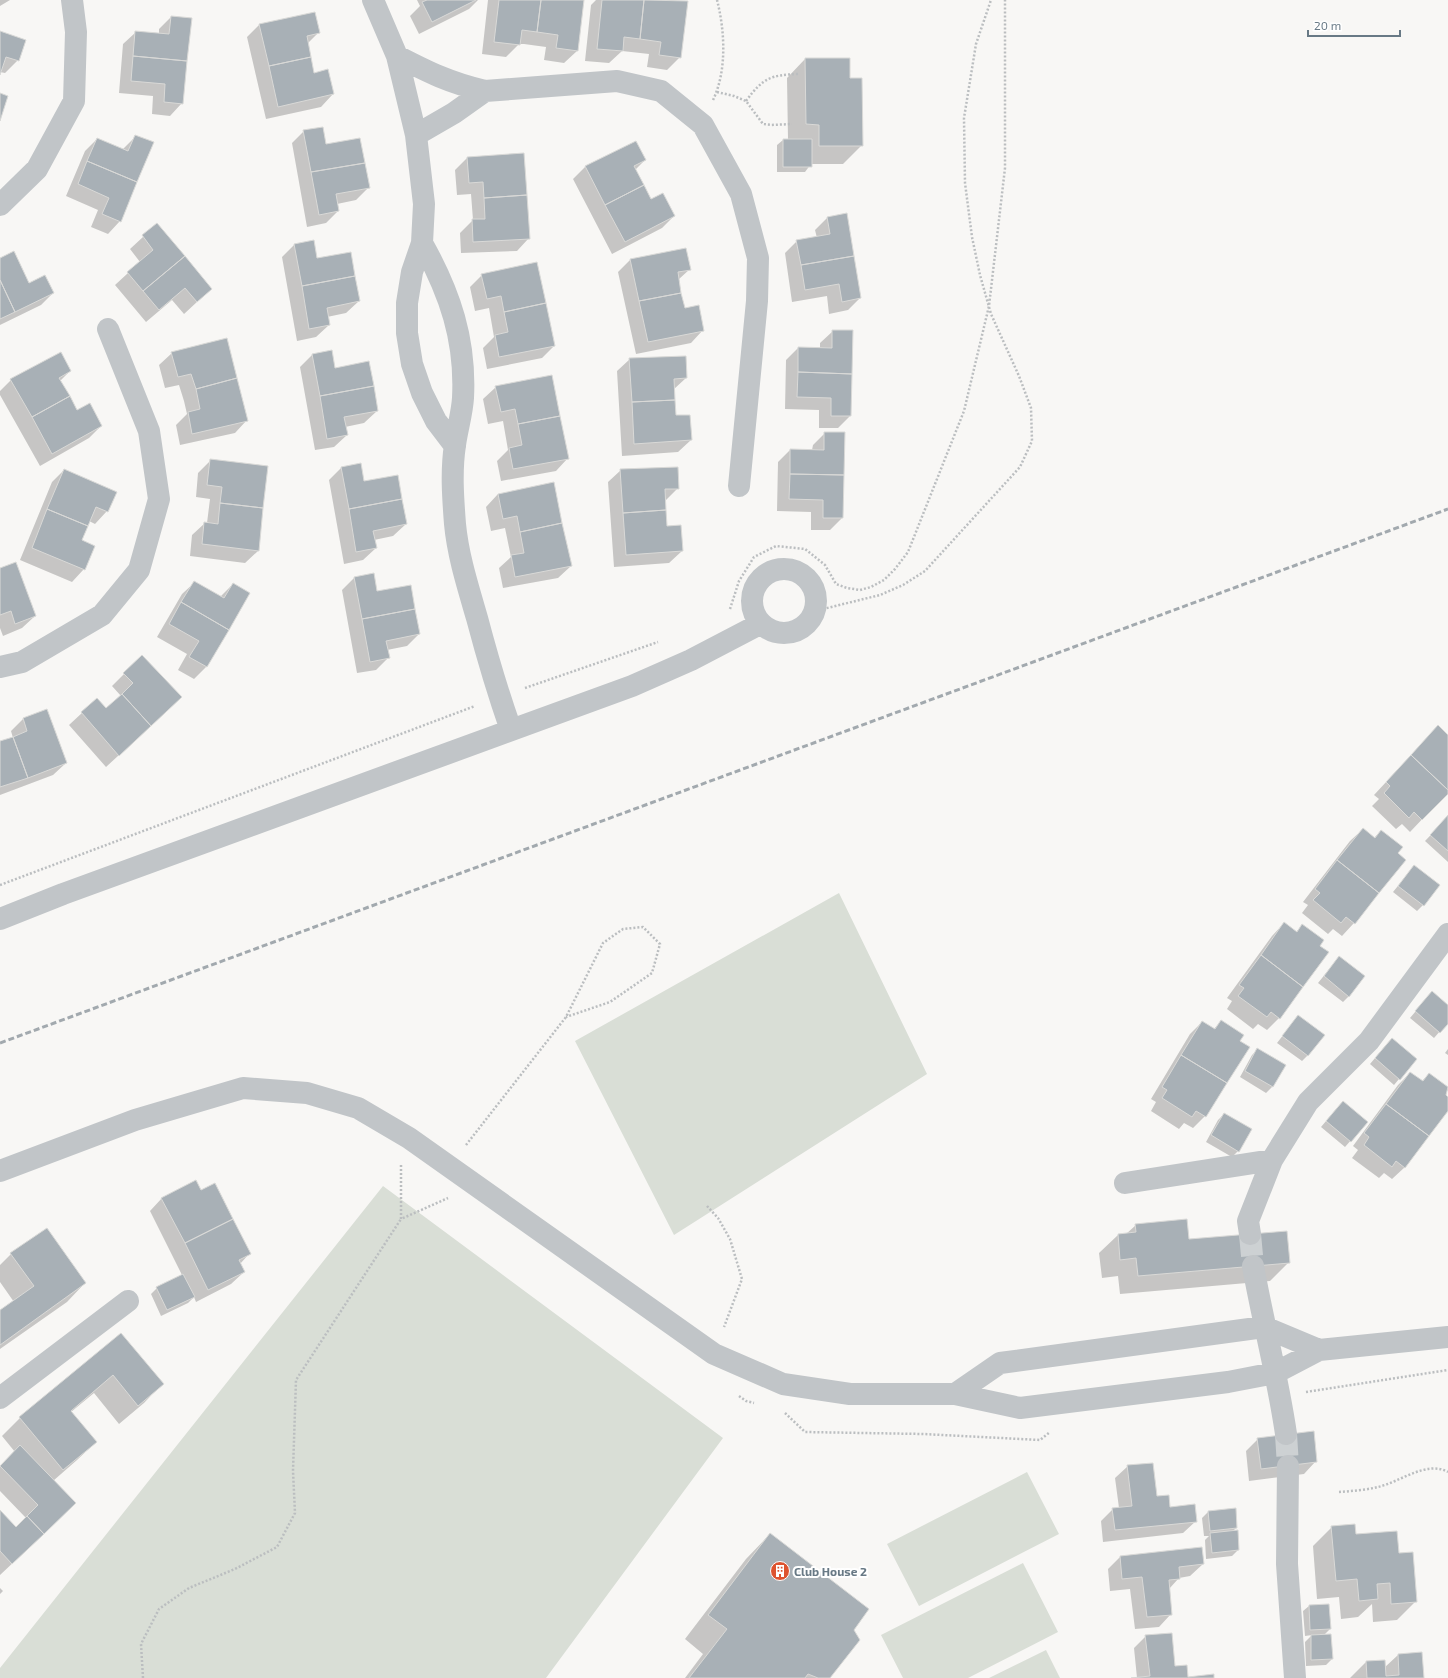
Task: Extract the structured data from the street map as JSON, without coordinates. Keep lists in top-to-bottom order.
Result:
{
  "places": {
    "building": ["Club House 2"]
  },
  "scale_bar": "20 m"
}
